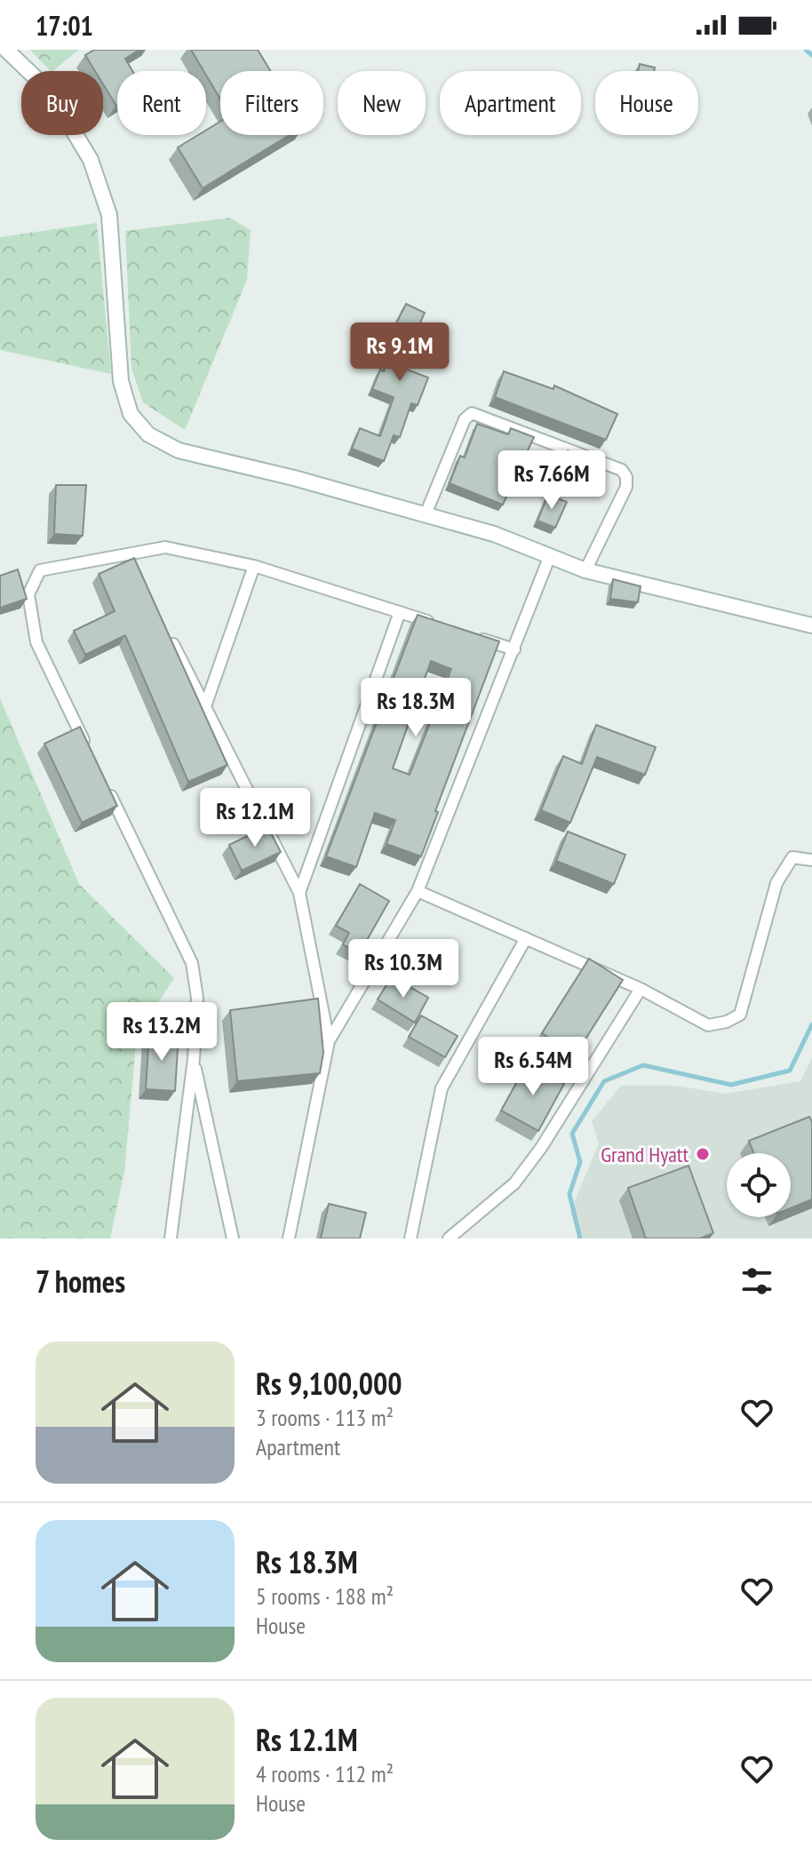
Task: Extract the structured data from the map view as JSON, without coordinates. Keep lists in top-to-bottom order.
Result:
{
  "places": ["Grand Hyatt"],
  "page": {
    "status": "17:01",
    "chip": [
      "Buy",
      "Rent",
      "Filters",
      "New",
      "Apartment",
      "House"
    ],
    "price": [
      "Rs 9.1M",
      "Rs 7.66M",
      "Rs 18.3M",
      "Rs 12.1M",
      "Rs 10.3M",
      "Rs 13.2M",
      "Rs 6.54M"
    ],
    "heading": "7 homes",
    "list": [
      {
        "name": "Rs 9,100,000",
        "note": "3 rooms · 113 m² · Apartment"
      },
      {
        "name": "Rs 18.3M",
        "note": "5 rooms · 188 m² · House"
      },
      {
        "name": "Rs 12.1M",
        "note": "4 rooms · 112 m² · House"
      }
    ]
  }
}
